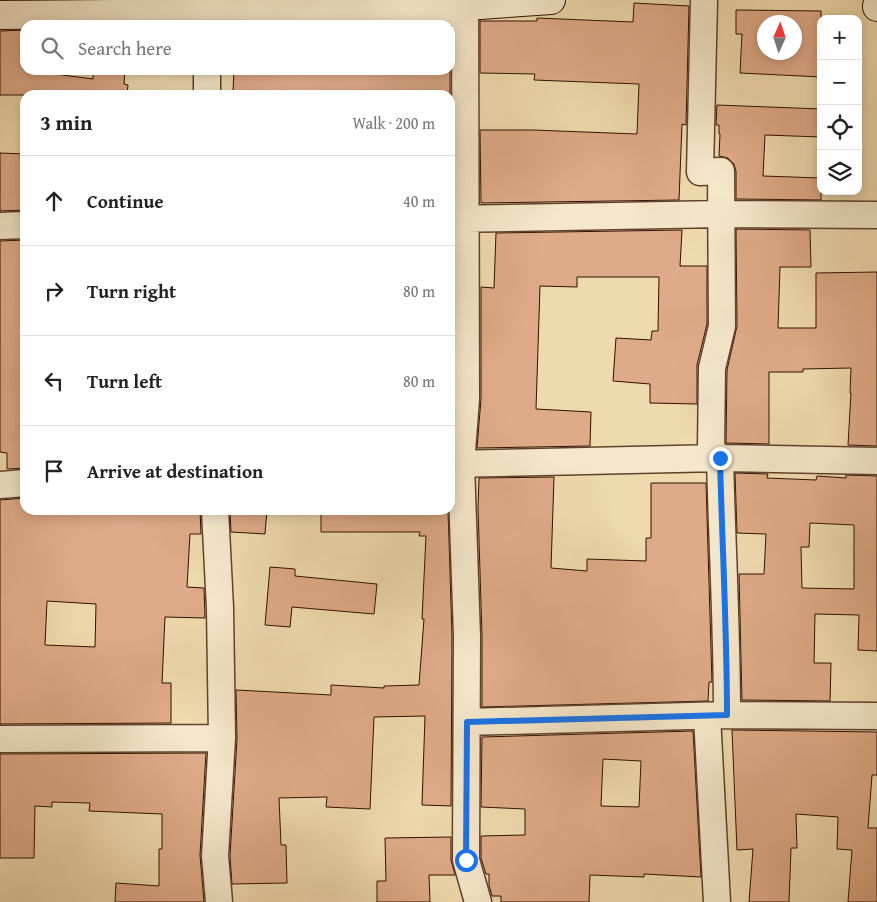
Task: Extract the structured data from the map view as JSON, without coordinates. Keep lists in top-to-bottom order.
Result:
{
  "north": "top",
  "page": {
    "map_buttons": ["+", "−"],
    "search": "Search here",
    "heading": ["3 min", "Walk · 200 m"],
    "list": [
      ["Continue", "40 m"],
      ["Turn right", "80 m"],
      ["Turn left", "80 m"],
      "Arrive at destination"
    ]
  }
}
